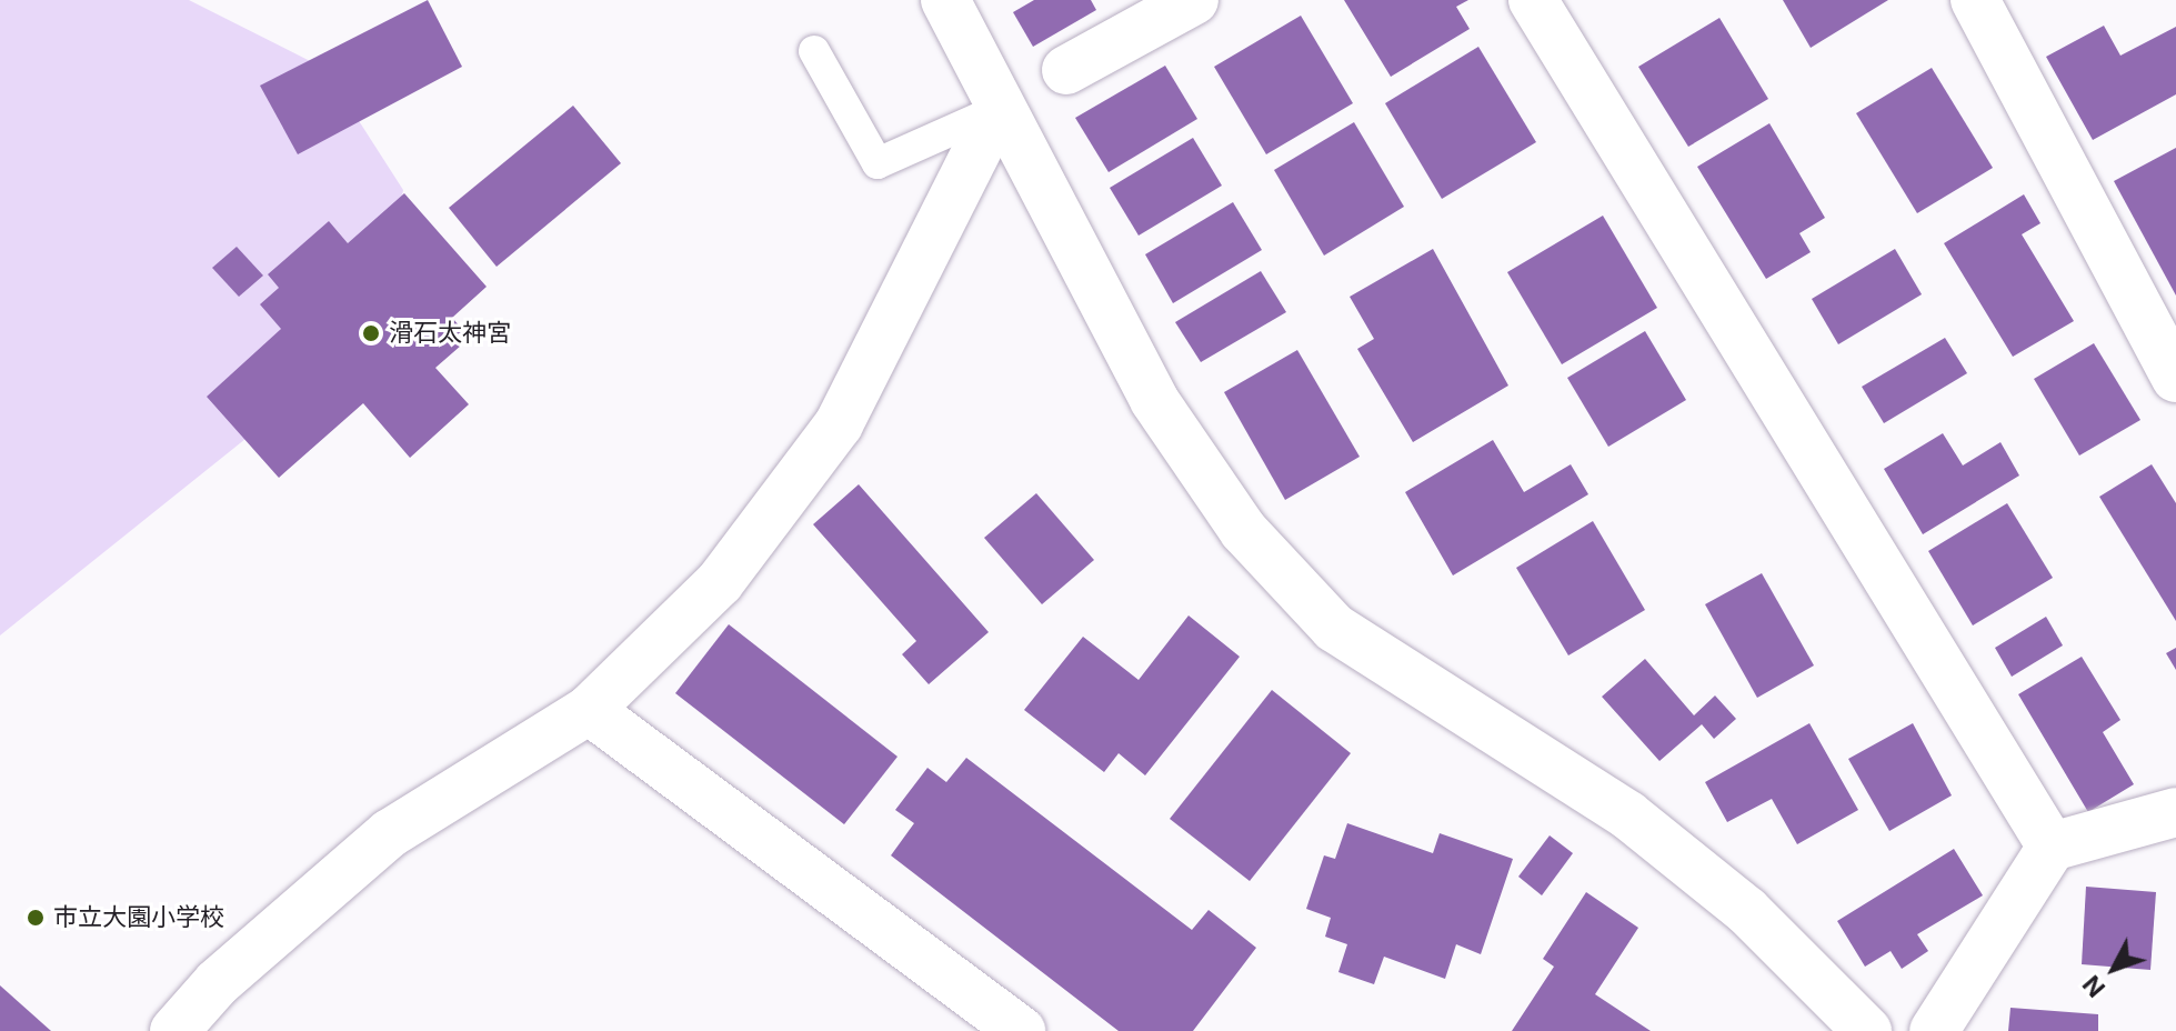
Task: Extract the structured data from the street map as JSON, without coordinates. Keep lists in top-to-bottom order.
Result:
{
  "places": ["滑石太神宮", "市立大園小学校"],
  "north": "bottom left"
}
